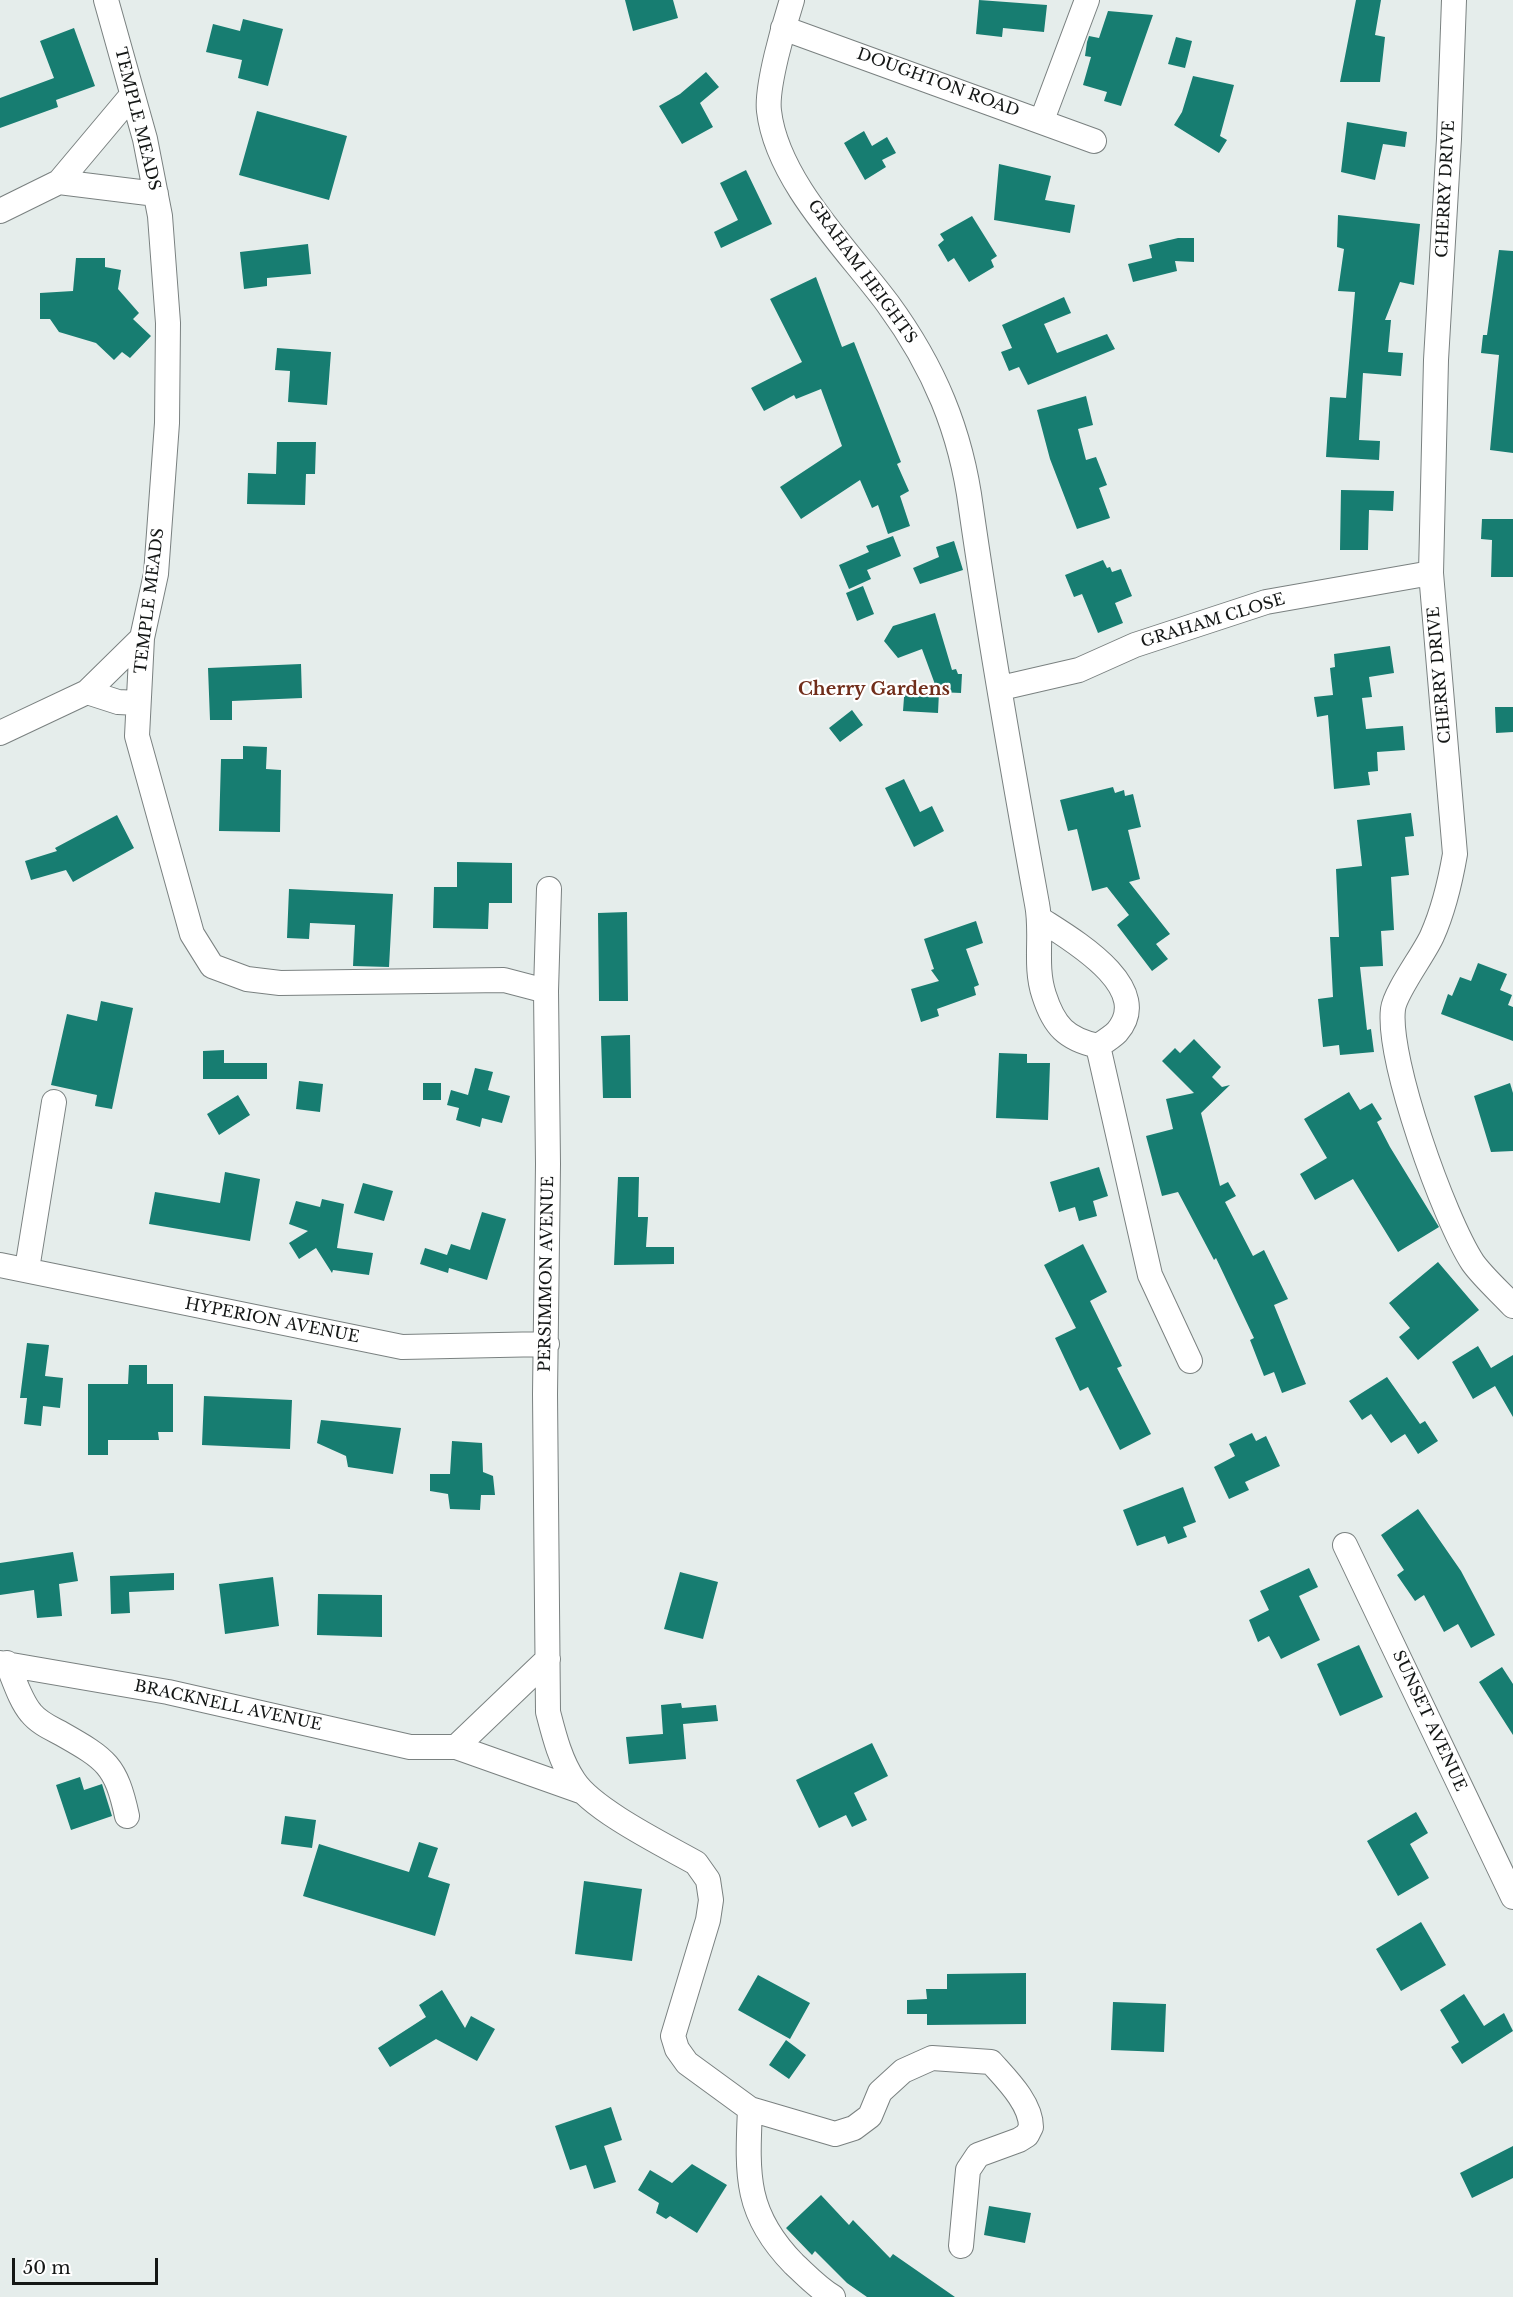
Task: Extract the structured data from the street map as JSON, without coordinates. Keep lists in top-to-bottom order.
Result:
{
  "streets": {
    "street": [
      "DOUGHTON ROAD",
      "TEMPLE MEADS",
      "CHERRY DRIVE",
      "GRAHAM HEIGHTS",
      "GRAHAM CLOSE",
      "PERSIMMON AVENUE",
      "HYPERION AVENUE",
      "BRACKNELL AVENUE",
      "SUNSET AVENUE"
    ]
  },
  "crossings": [
    ["DOUGHTON ROAD", "GRAHAM HEIGHTS"],
    ["TEMPLE MEADS", "PERSIMMON AVENUE"],
    ["CHERRY DRIVE", "GRAHAM CLOSE"],
    ["GRAHAM HEIGHTS", "GRAHAM CLOSE"],
    ["PERSIMMON AVENUE", "HYPERION AVENUE"],
    ["PERSIMMON AVENUE", "BRACKNELL AVENUE"]
  ],
  "districts": ["Cherry Gardens"],
  "scale_bar": "50 m"
}
